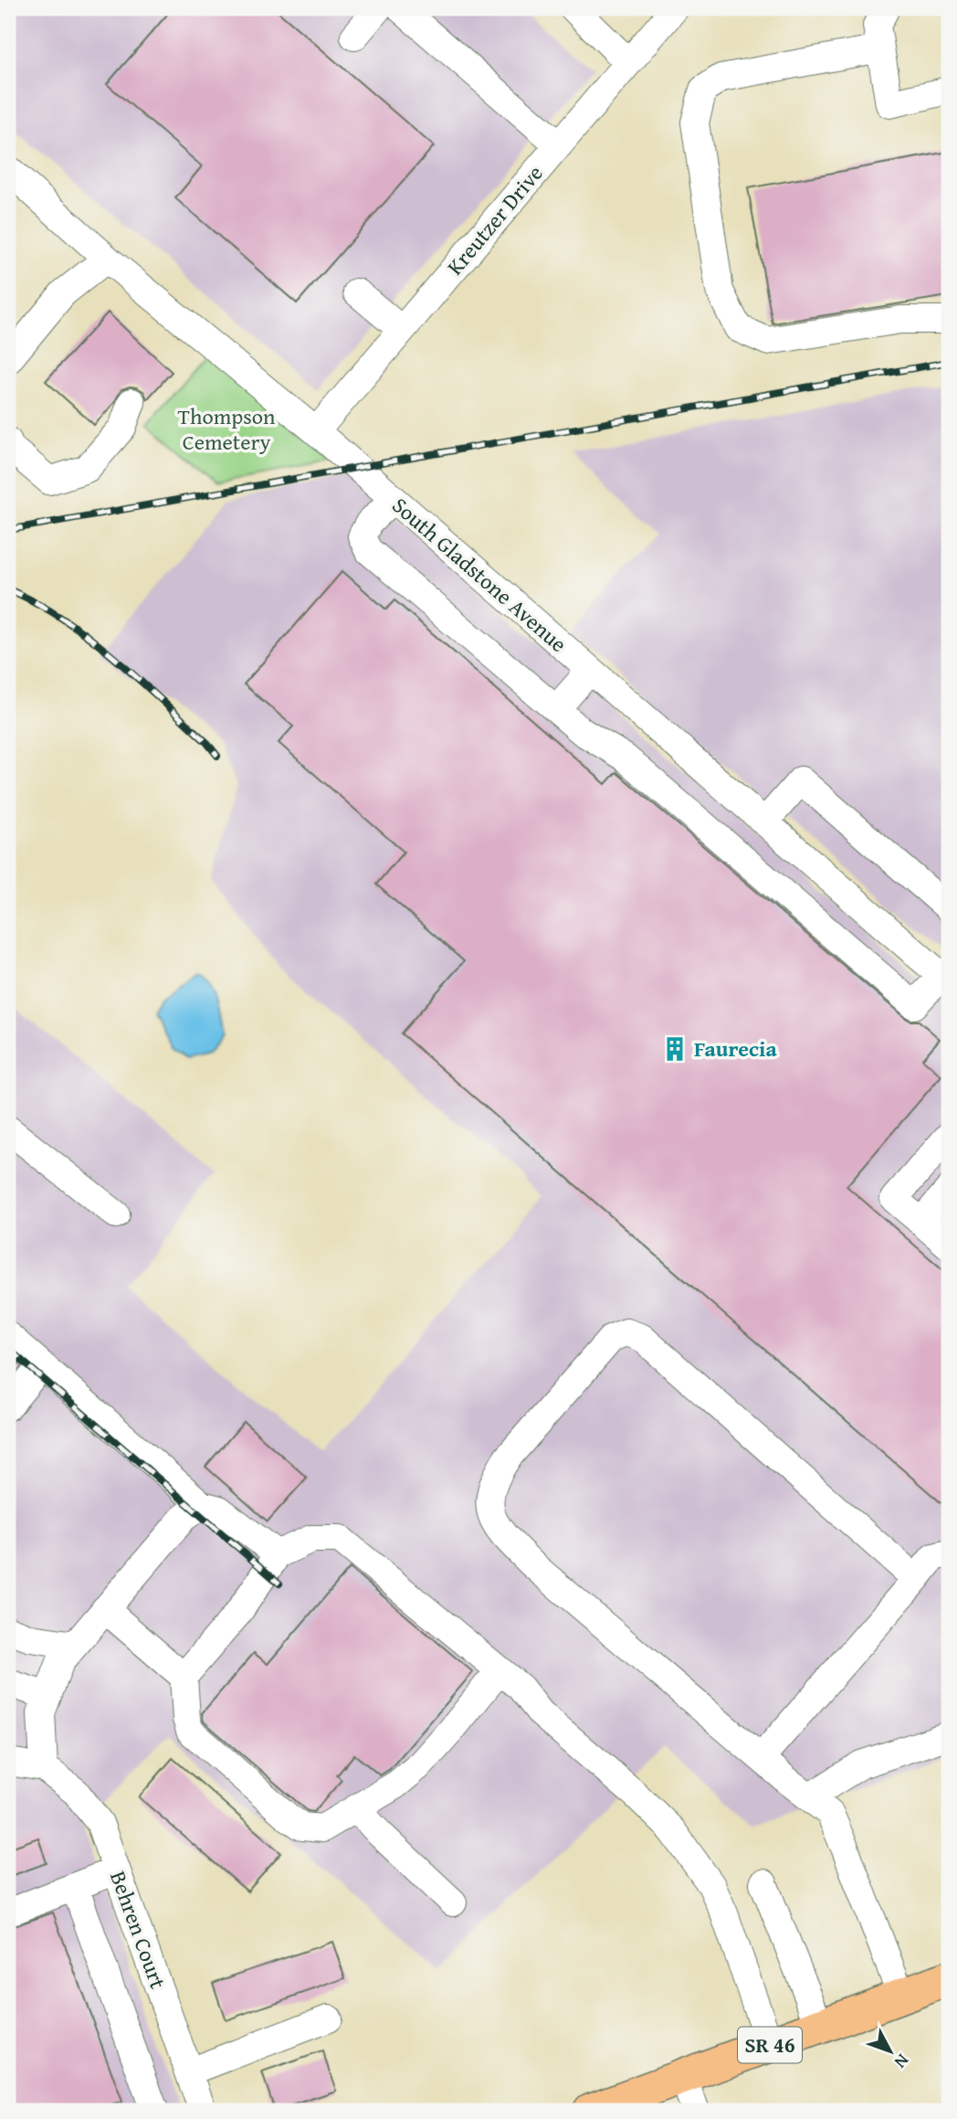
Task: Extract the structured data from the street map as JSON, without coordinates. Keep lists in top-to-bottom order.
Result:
{
  "streets": {
    "highway": ["SR 46"],
    "street": ["Kreutzer Drive", "South Gladstone Avenue", "Behren Court"]
  },
  "crossings": [
    ["Kreutzer Drive", "South Gladstone Avenue"]
  ],
  "parks": ["Thompson Cemetery"],
  "places": {
    "building": ["Faurecia"]
  },
  "north": "bottom right"
}
